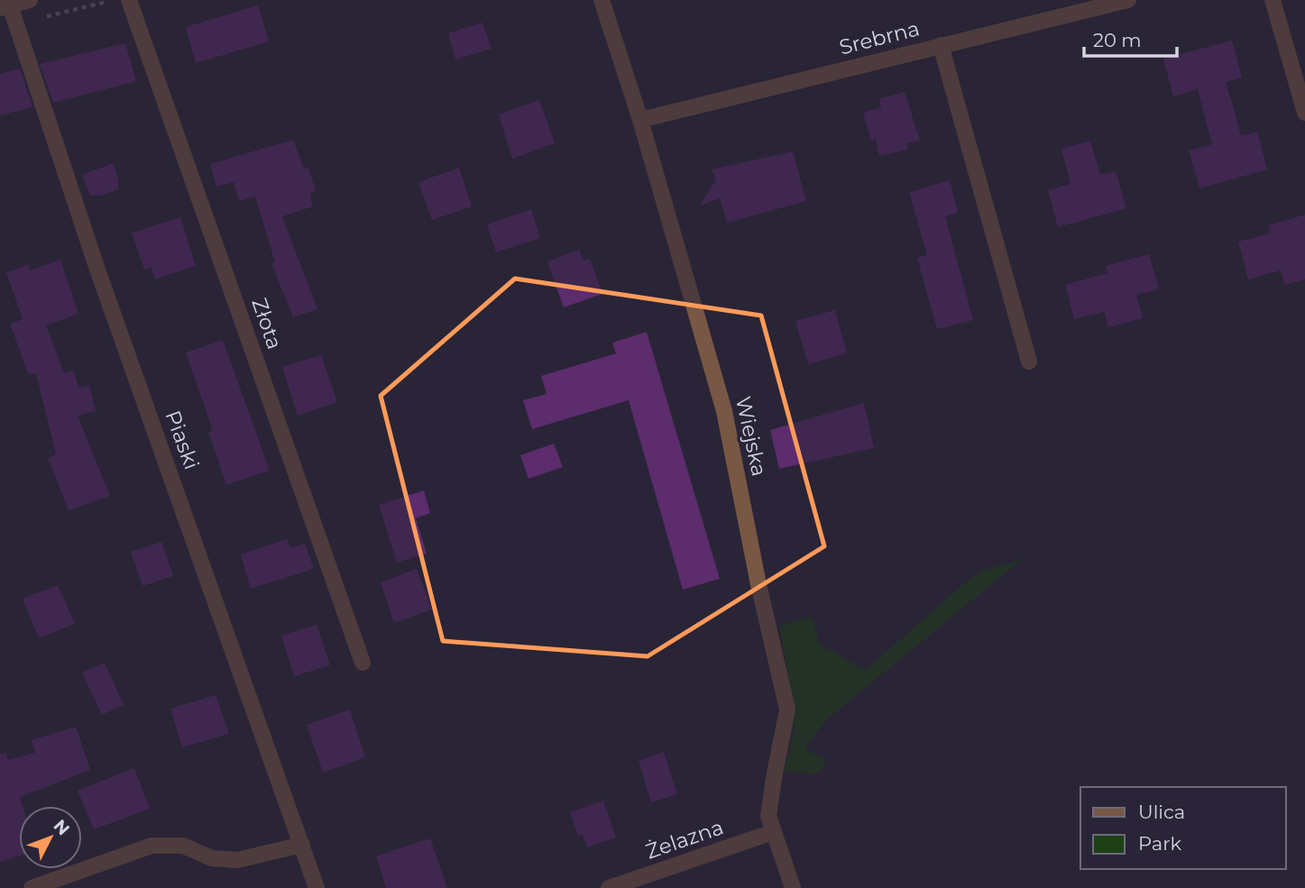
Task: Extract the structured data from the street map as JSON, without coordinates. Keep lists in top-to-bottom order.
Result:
{
  "streets": {
    "street": [
      "Srebrna",
      "Złota",
      "Wiejska",
      "Piaski",
      "Żelazna"
    ]
  },
  "crossings": [
    ["Srebrna", "Wiejska"],
    ["Wiejska", "Żelazna"]
  ],
  "legend": ["Ulica", "Park"],
  "scale_bar": "20 m",
  "north": "top right"
}
